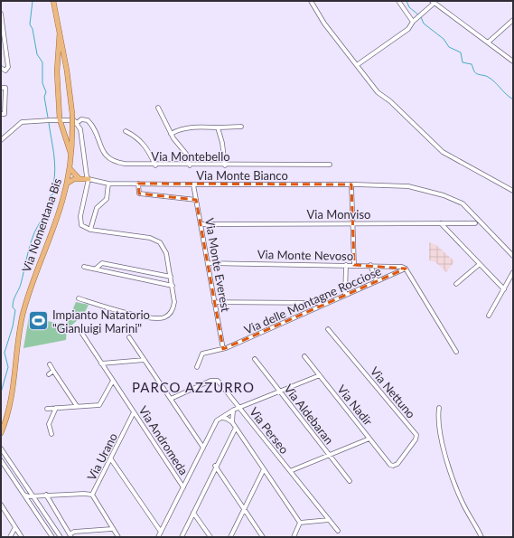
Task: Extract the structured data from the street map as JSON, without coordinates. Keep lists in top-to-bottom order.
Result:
{
  "streets": {
    "main road": ["Via Nomentana Bis"],
    "street": [
      "Via Montebello",
      "Via Monte Bianco",
      "Via Monviso",
      "Via Monte Nevoso",
      "Via Monte Everest",
      "Via delle Montagne Rocciose",
      "Via Nettuno",
      "Via Nadir",
      "Via Aldebaran",
      "Via Perseo",
      "Via Andromeda",
      "Via Urano"
    ]
  },
  "crossings": [
    ["Via Monte Bianco", "Via Monte Everest"],
    ["Via Monviso", "Via Monte Everest"],
    ["Via Monte Nevoso", "Via Monte Everest"],
    ["Via Monte Nevoso", "Via delle Montagne Rocciose"],
    ["Via Monte Everest", "Via delle Montagne Rocciose"],
    ["Via Nettuno", "Via Nadir"],
    ["Via Andromeda", "Via Urano"]
  ],
  "districts": ["PARCO AZZURRO"],
  "places": {
    "sports": ["Impianto Natatorio \"Gianluigi Marini\""]
  }
}
